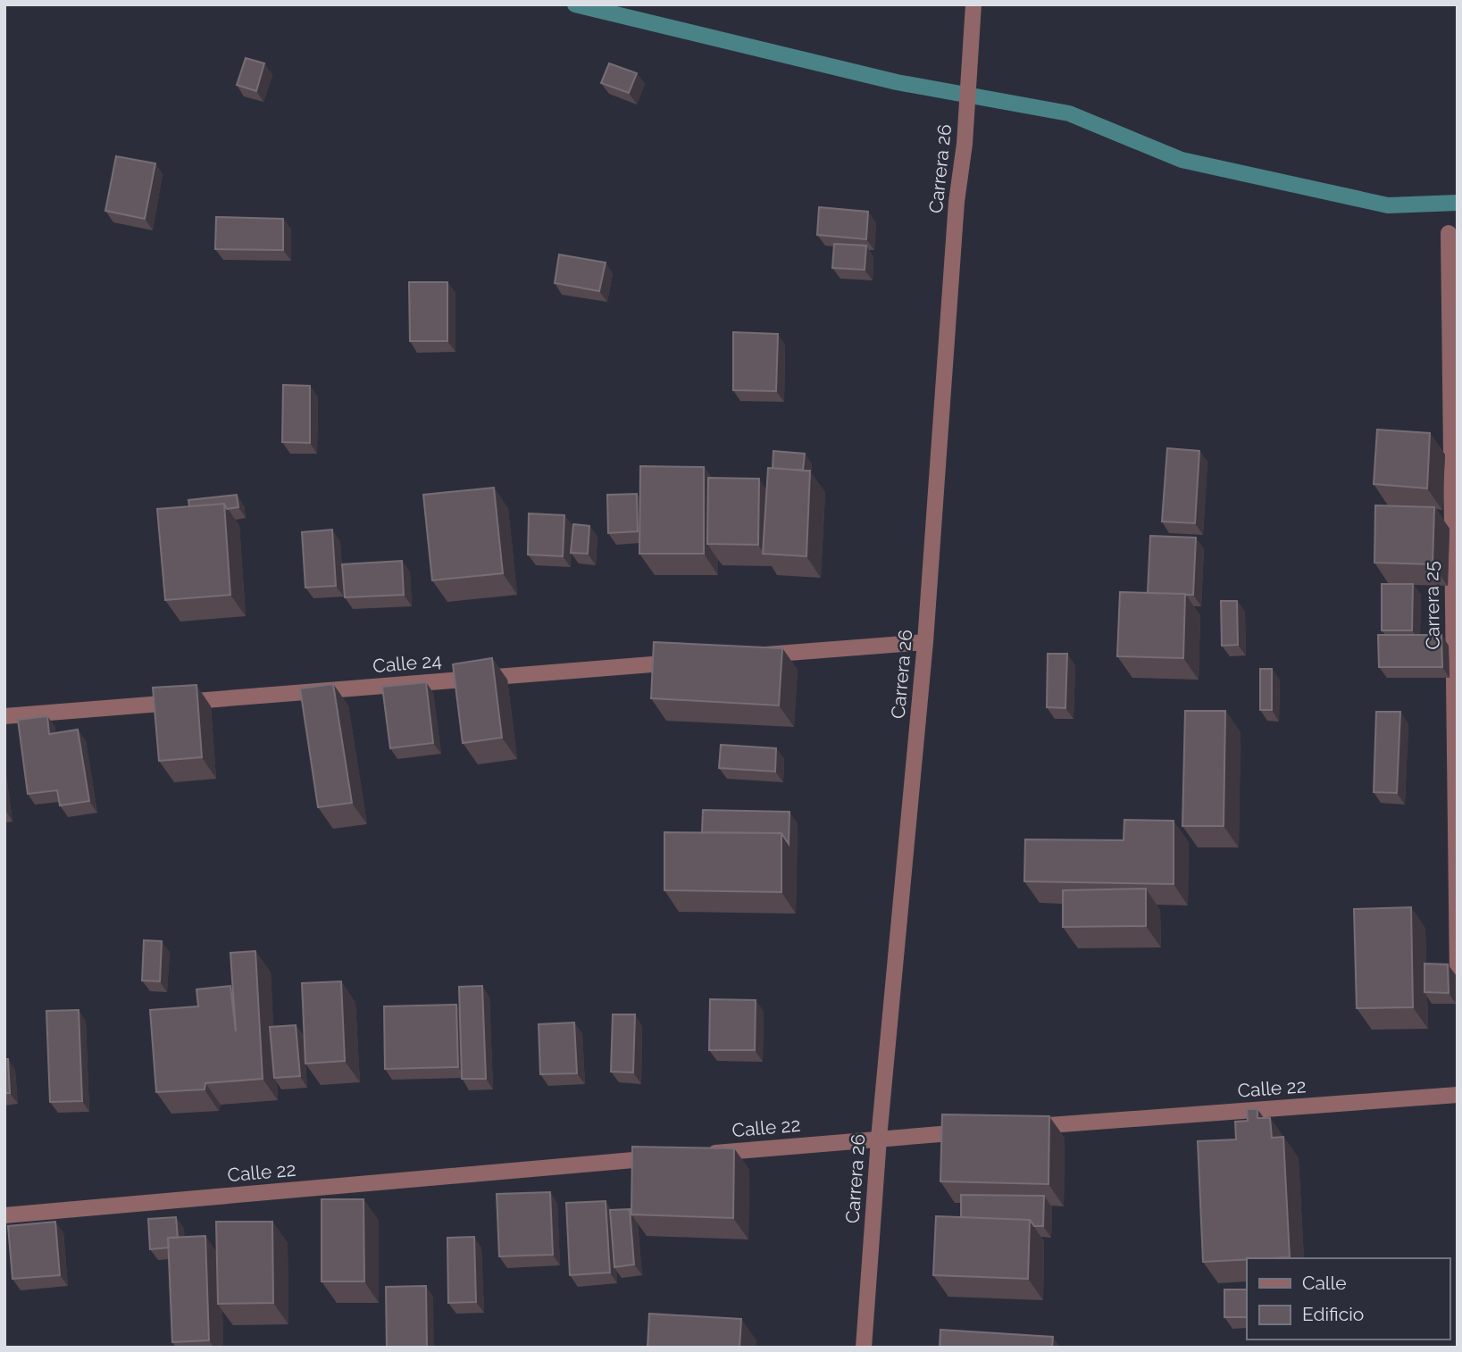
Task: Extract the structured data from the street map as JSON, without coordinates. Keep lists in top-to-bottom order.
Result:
{
  "streets": {
    "street": [
      "Carrera 26",
      "Carrera 25",
      "Calle 24",
      "Calle 22"
    ]
  },
  "crossings": [
    ["Carrera 26", "Calle 22"]
  ],
  "legend": ["Calle", "Edificio"]
}
